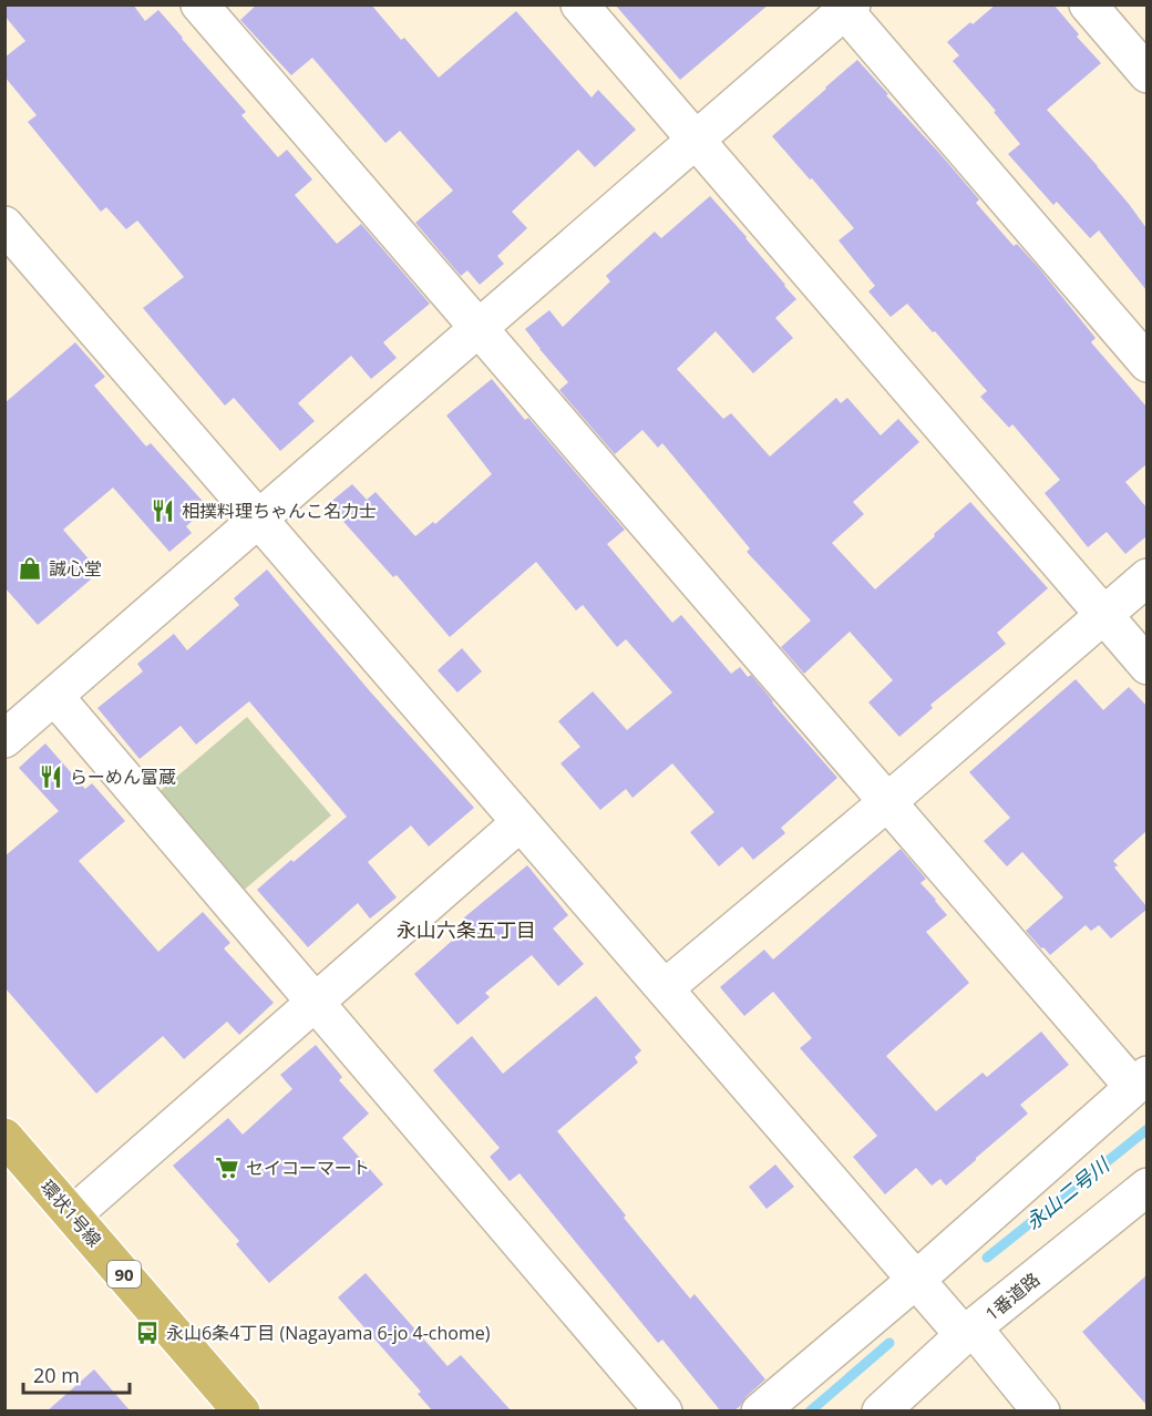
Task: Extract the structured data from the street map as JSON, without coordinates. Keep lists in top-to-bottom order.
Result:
{
  "streets": {
    "main road": ["環状1号線", "90"],
    "street": ["1番道路"]
  },
  "districts": ["永山六条五丁目"],
  "water": ["永山二号川"],
  "places": {
    "restaurant": ["相撲料理ちゃんこ名力士", "らーめん富蔵"],
    "shop": ["誠心堂"],
    "supermarket": ["セイコーマート"],
    "bus stop": ["永山6条4丁目 (Nagayama 6-jo 4-chome)"]
  },
  "scale_bar": "20 m"
}
